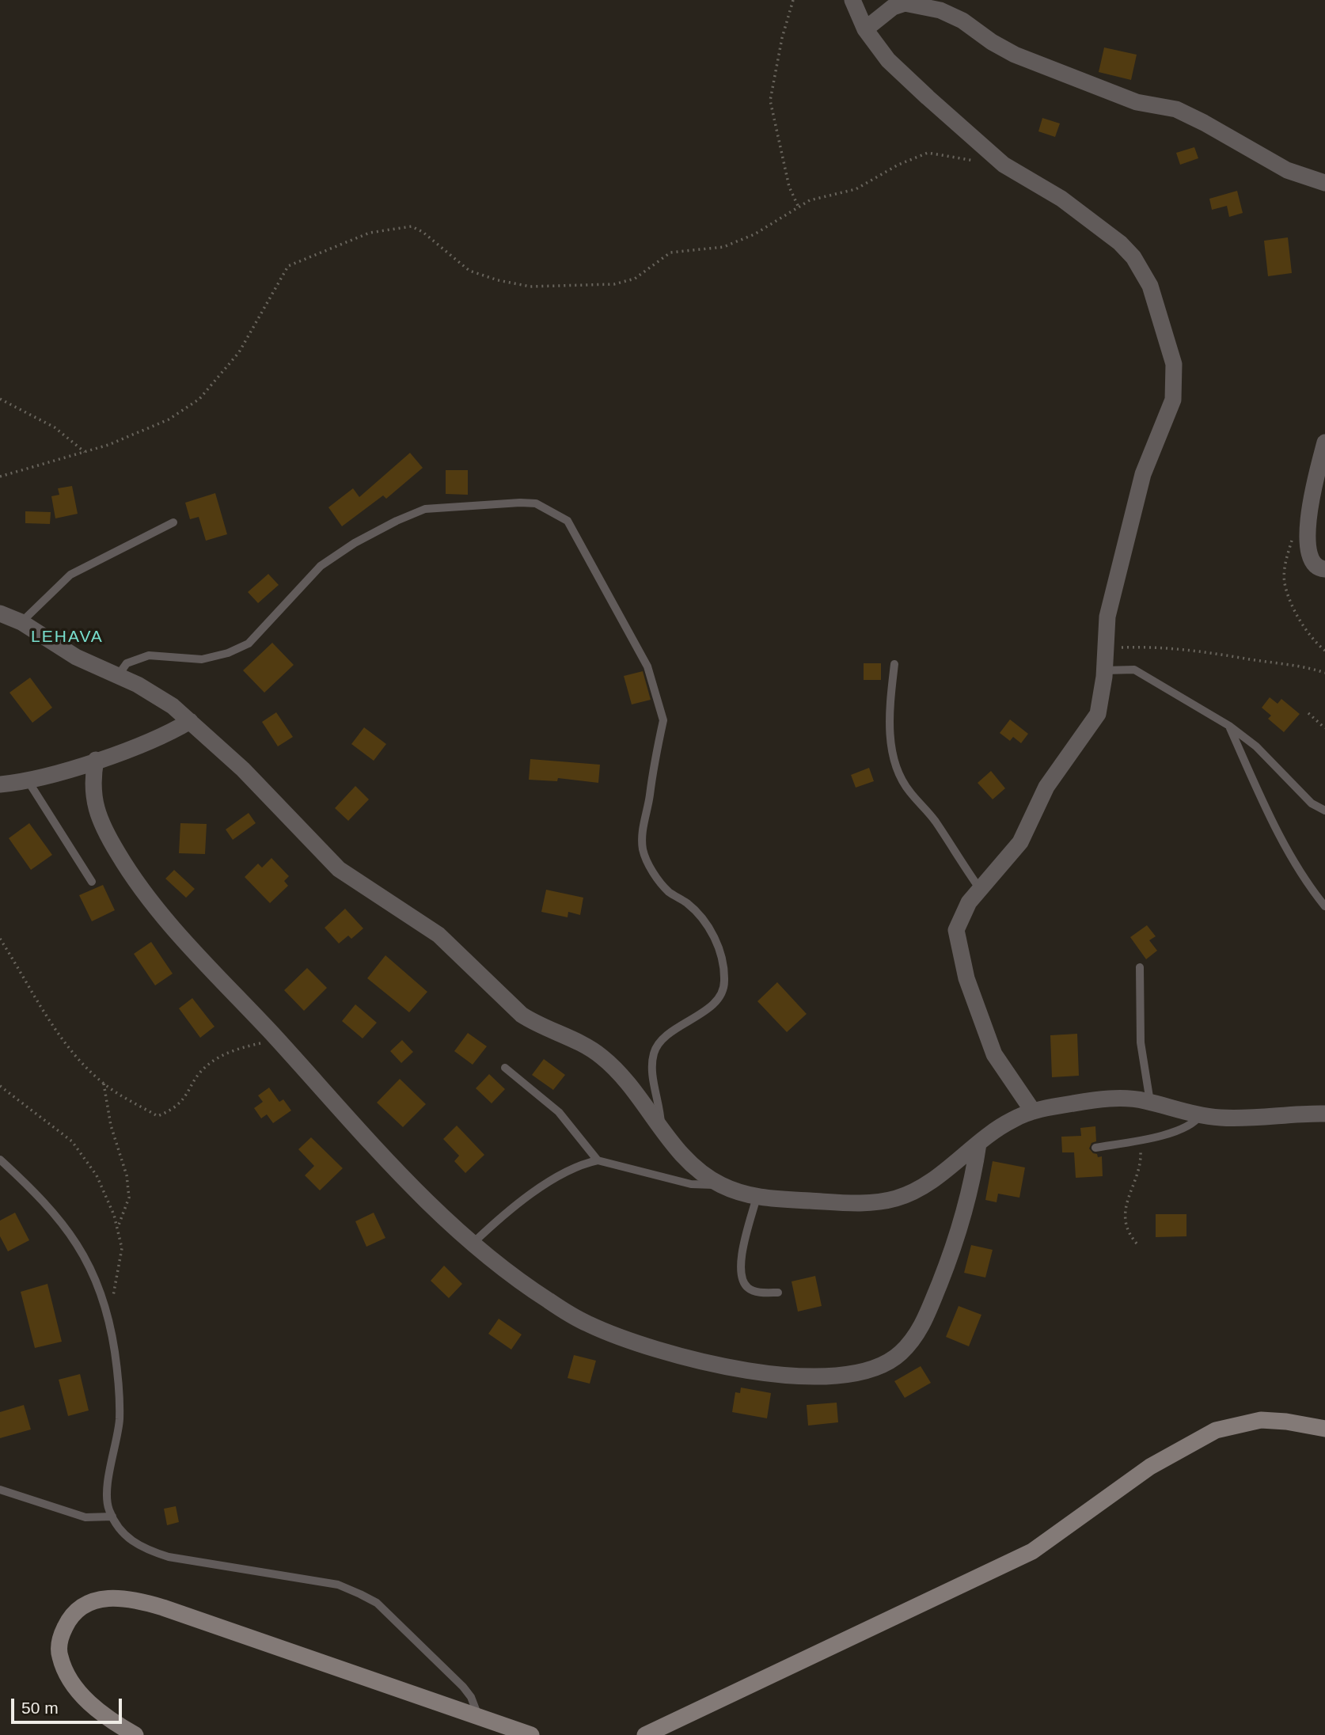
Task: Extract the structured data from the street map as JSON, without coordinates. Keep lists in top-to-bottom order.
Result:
{
  "districts": ["LEHAVA"],
  "scale_bar": "50 m"
}
